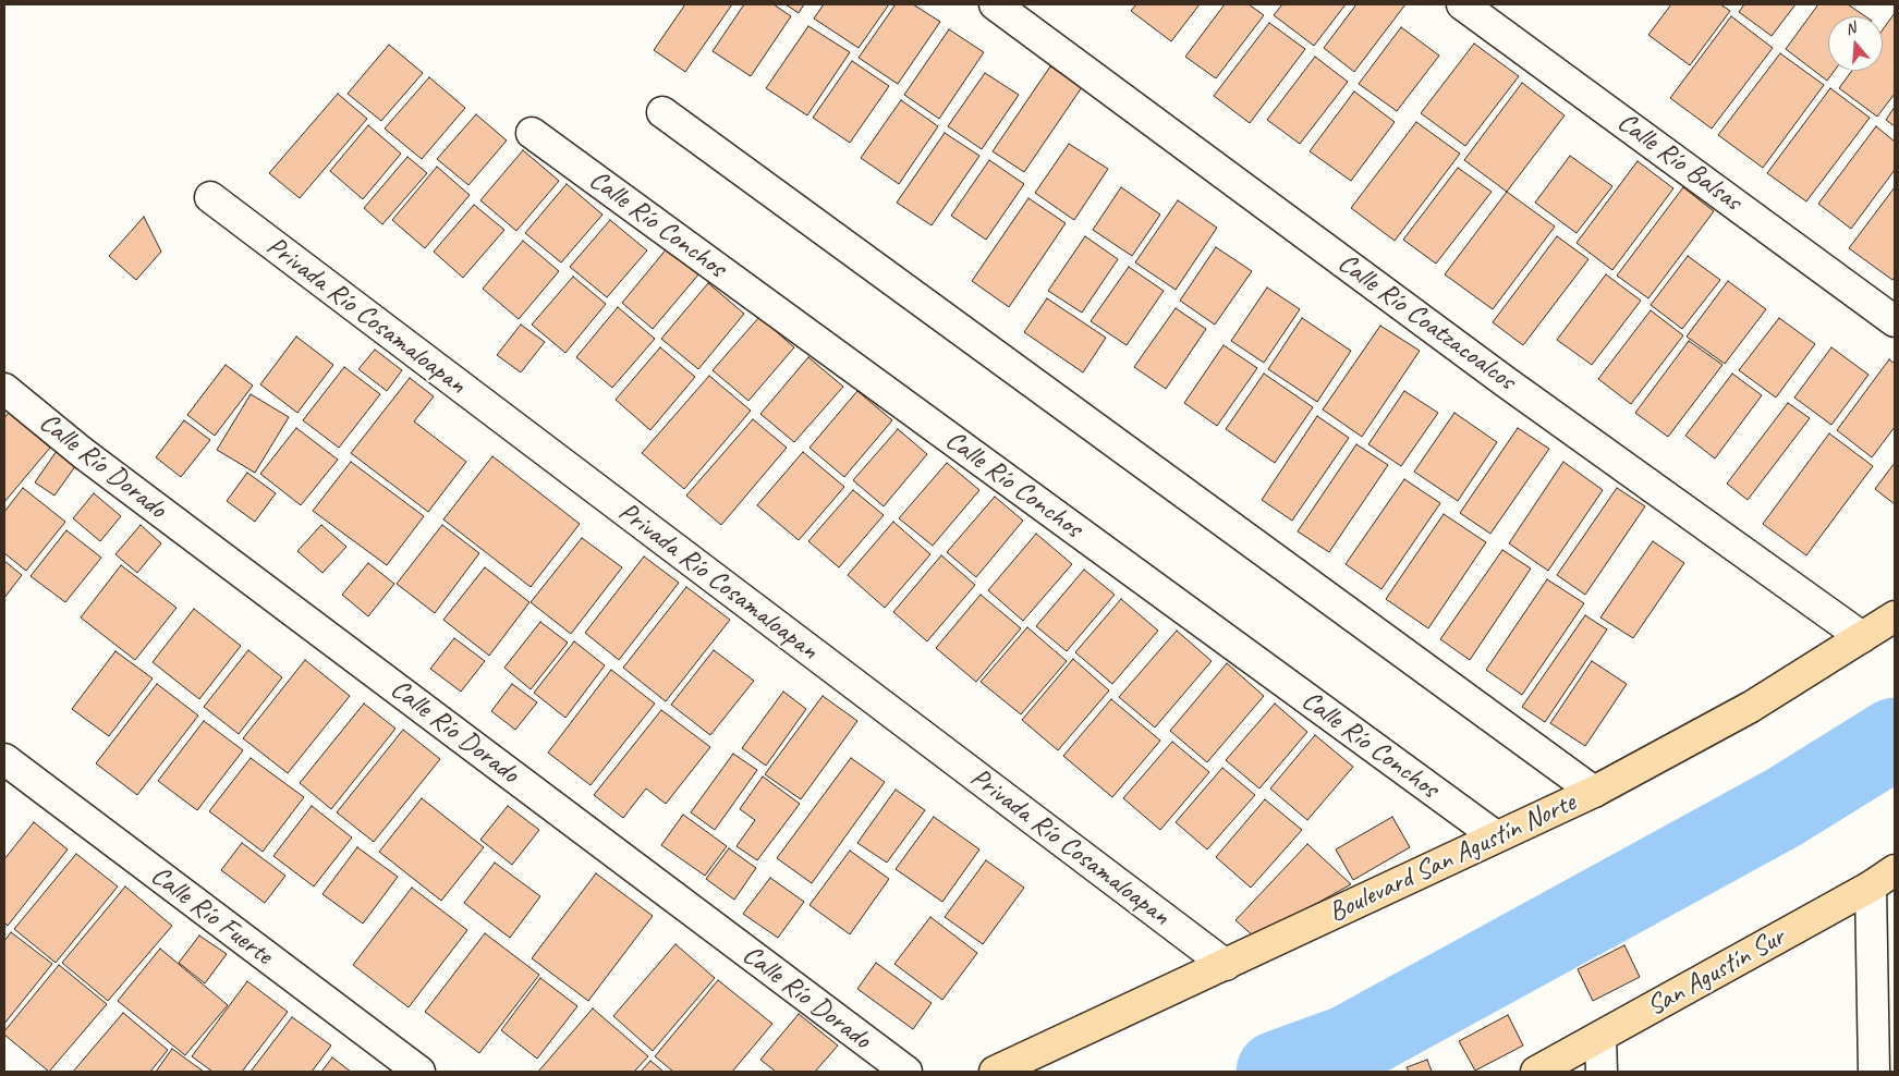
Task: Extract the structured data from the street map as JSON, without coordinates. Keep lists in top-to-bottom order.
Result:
{
  "streets": {
    "main road": ["Boulevard San Agustín Norte", "San Agustín Sur"],
    "street": [
      "Calle Río Balsas",
      "Calle Río Conchos",
      "Privada Río Cosamaloapan",
      "Calle Río Coatzacoalcos",
      "Calle Río Dorado",
      "Calle Río Fuerte"
    ]
  },
  "crossings": [
    ["Calle Río Conchos", "Boulevard San Agustín Norte"],
    ["Privada Río Cosamaloapan", "Boulevard San Agustín Norte"],
    ["Calle Río Coatzacoalcos", "Boulevard San Agustín Norte"]
  ],
  "north": "top"
}
